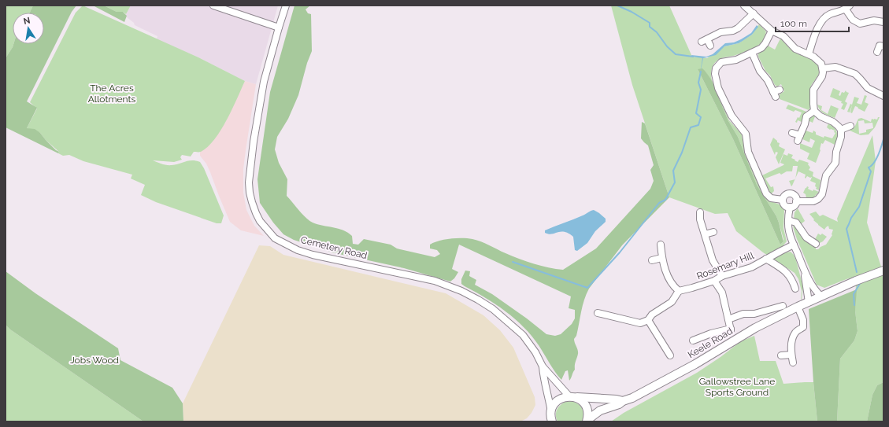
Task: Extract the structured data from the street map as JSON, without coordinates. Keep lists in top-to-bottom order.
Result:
{
  "streets": {
    "main road": ["Keele Road"],
    "street": ["Cemetery Road", "Rosemary Hill"]
  },
  "crossings": [
    ["Cemetery Road", "Keele Road"]
  ],
  "parks": ["The Acres Allotments", "Jobs Wood", "Gallowstree Lane Sports Ground"],
  "scale_bar": "100 m",
  "north": "top"
}
